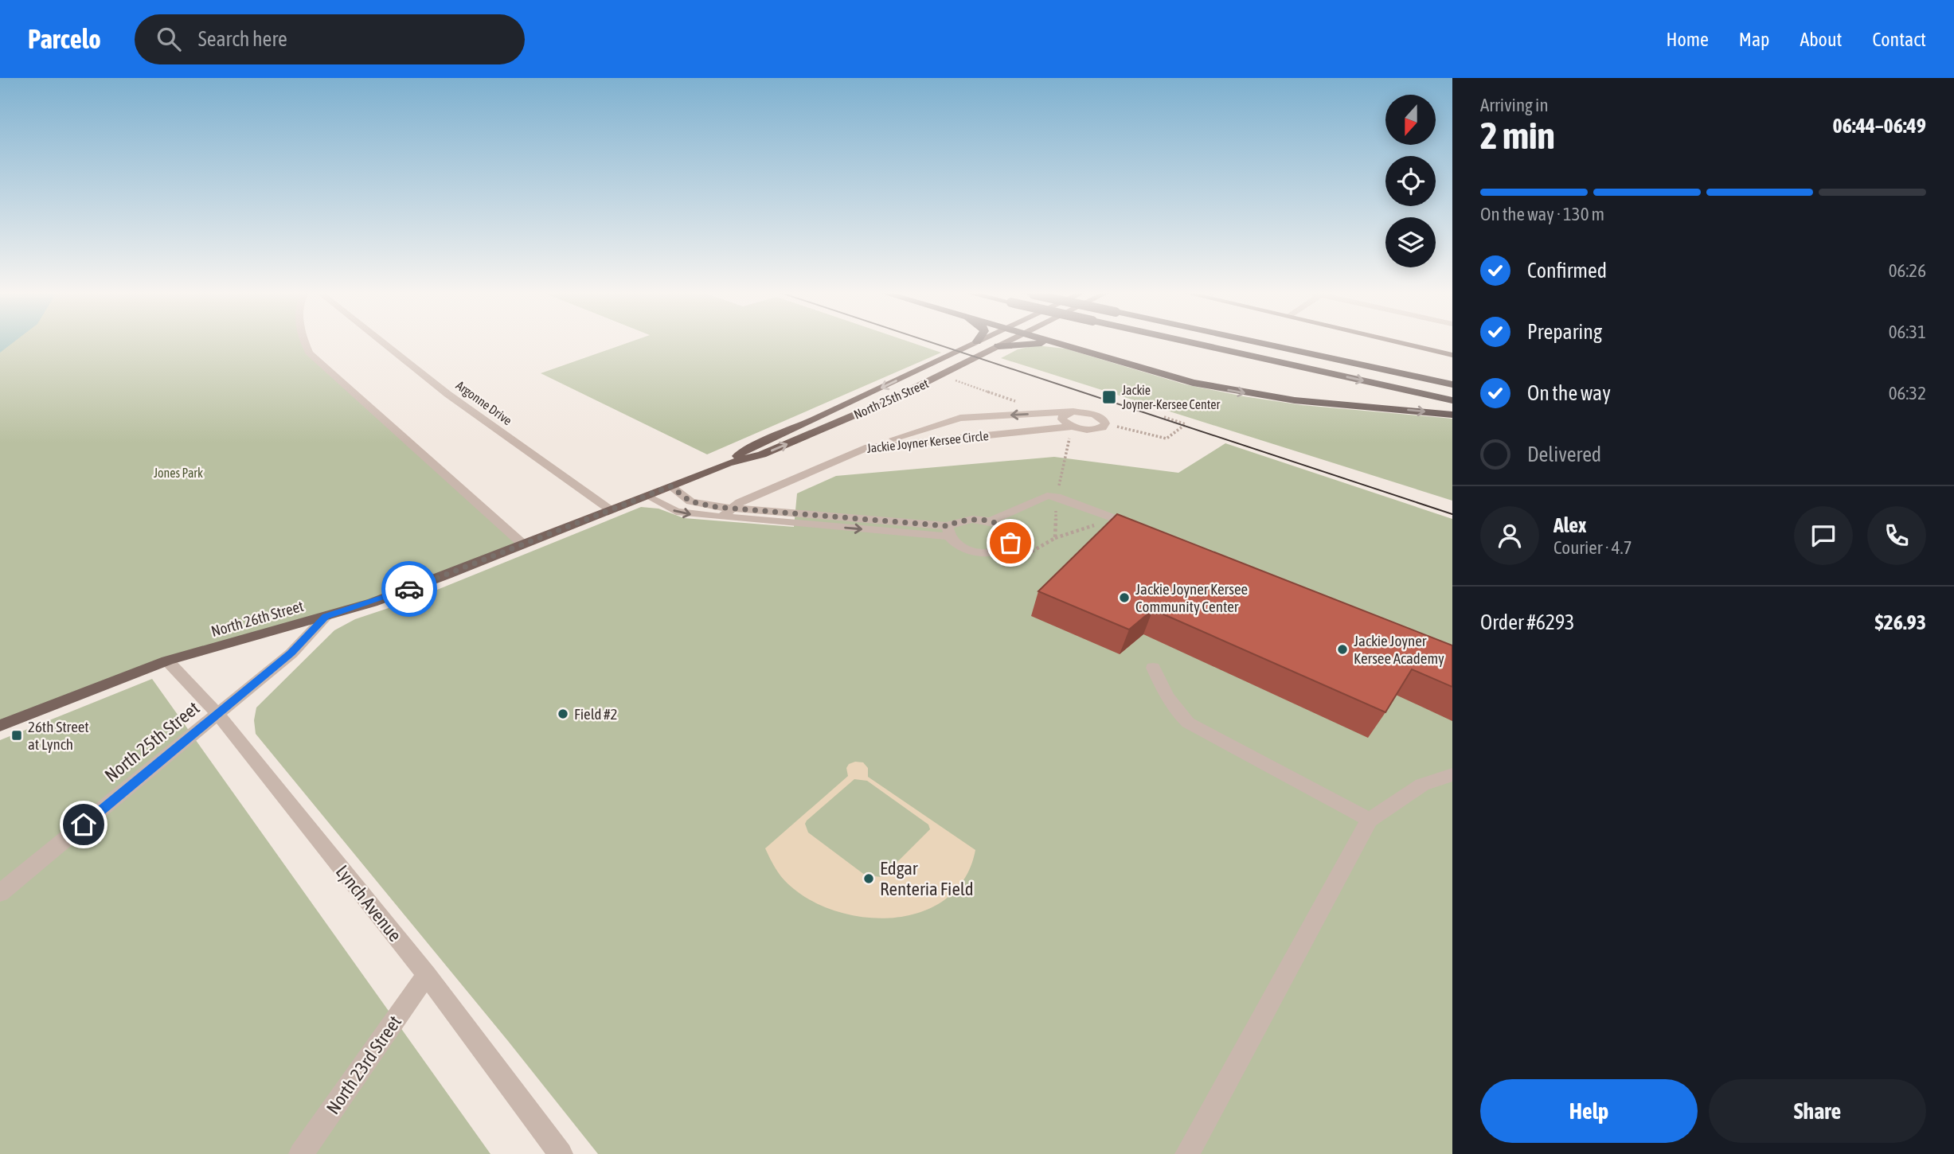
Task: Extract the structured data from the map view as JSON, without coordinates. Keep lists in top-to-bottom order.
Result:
{
  "streets": {
    "main road": ["North 25th Street", "North 26th Street"],
    "street": [
      "Argonne Drive",
      "Jackie Joyner Kersee Circle",
      "Lynch Avenue",
      "North 23rd Street"
    ]
  },
  "crossings": [
    ["North 25th Street", "Argonne Drive"],
    ["North 25th Street", "North 26th Street"],
    ["North 25th Street", "Lynch Avenue"],
    ["North 26th Street", "Lynch Avenue"],
    ["Lynch Avenue", "North 23rd Street"]
  ],
  "parks": ["Jones Park"],
  "places": {
    "transit": ["Jackie Joyner-Kersee Center", "26th Street at Lynch"],
    "other": [
      "Jackie Joyner Kersee Community Center",
      "Jackie Joyner Kersee Academy",
      "Field #2",
      "Edgar Renteria Field"
    ]
  },
  "north": "bottom",
  "page": {
    "header": "Parcelo",
    "search": "Search here",
    "nav": [
      "Home",
      "Map",
      "About",
      "Contact"
    ],
    "heading": ["2 min", "Arriving in", "06:44–06:49"],
    "panel": [
      "Alex",
      "Courier · 4.7",
      "Order #6293",
      "$26.93"
    ],
    "bar": "On the way · 130 m",
    "list": [
      ["Confirmed", "06:26"],
      ["Preparing", "06:31"],
      ["On the way", "06:32"],
      "Delivered"
    ],
    "buttons": ["Help", "Share"]
  }
}
